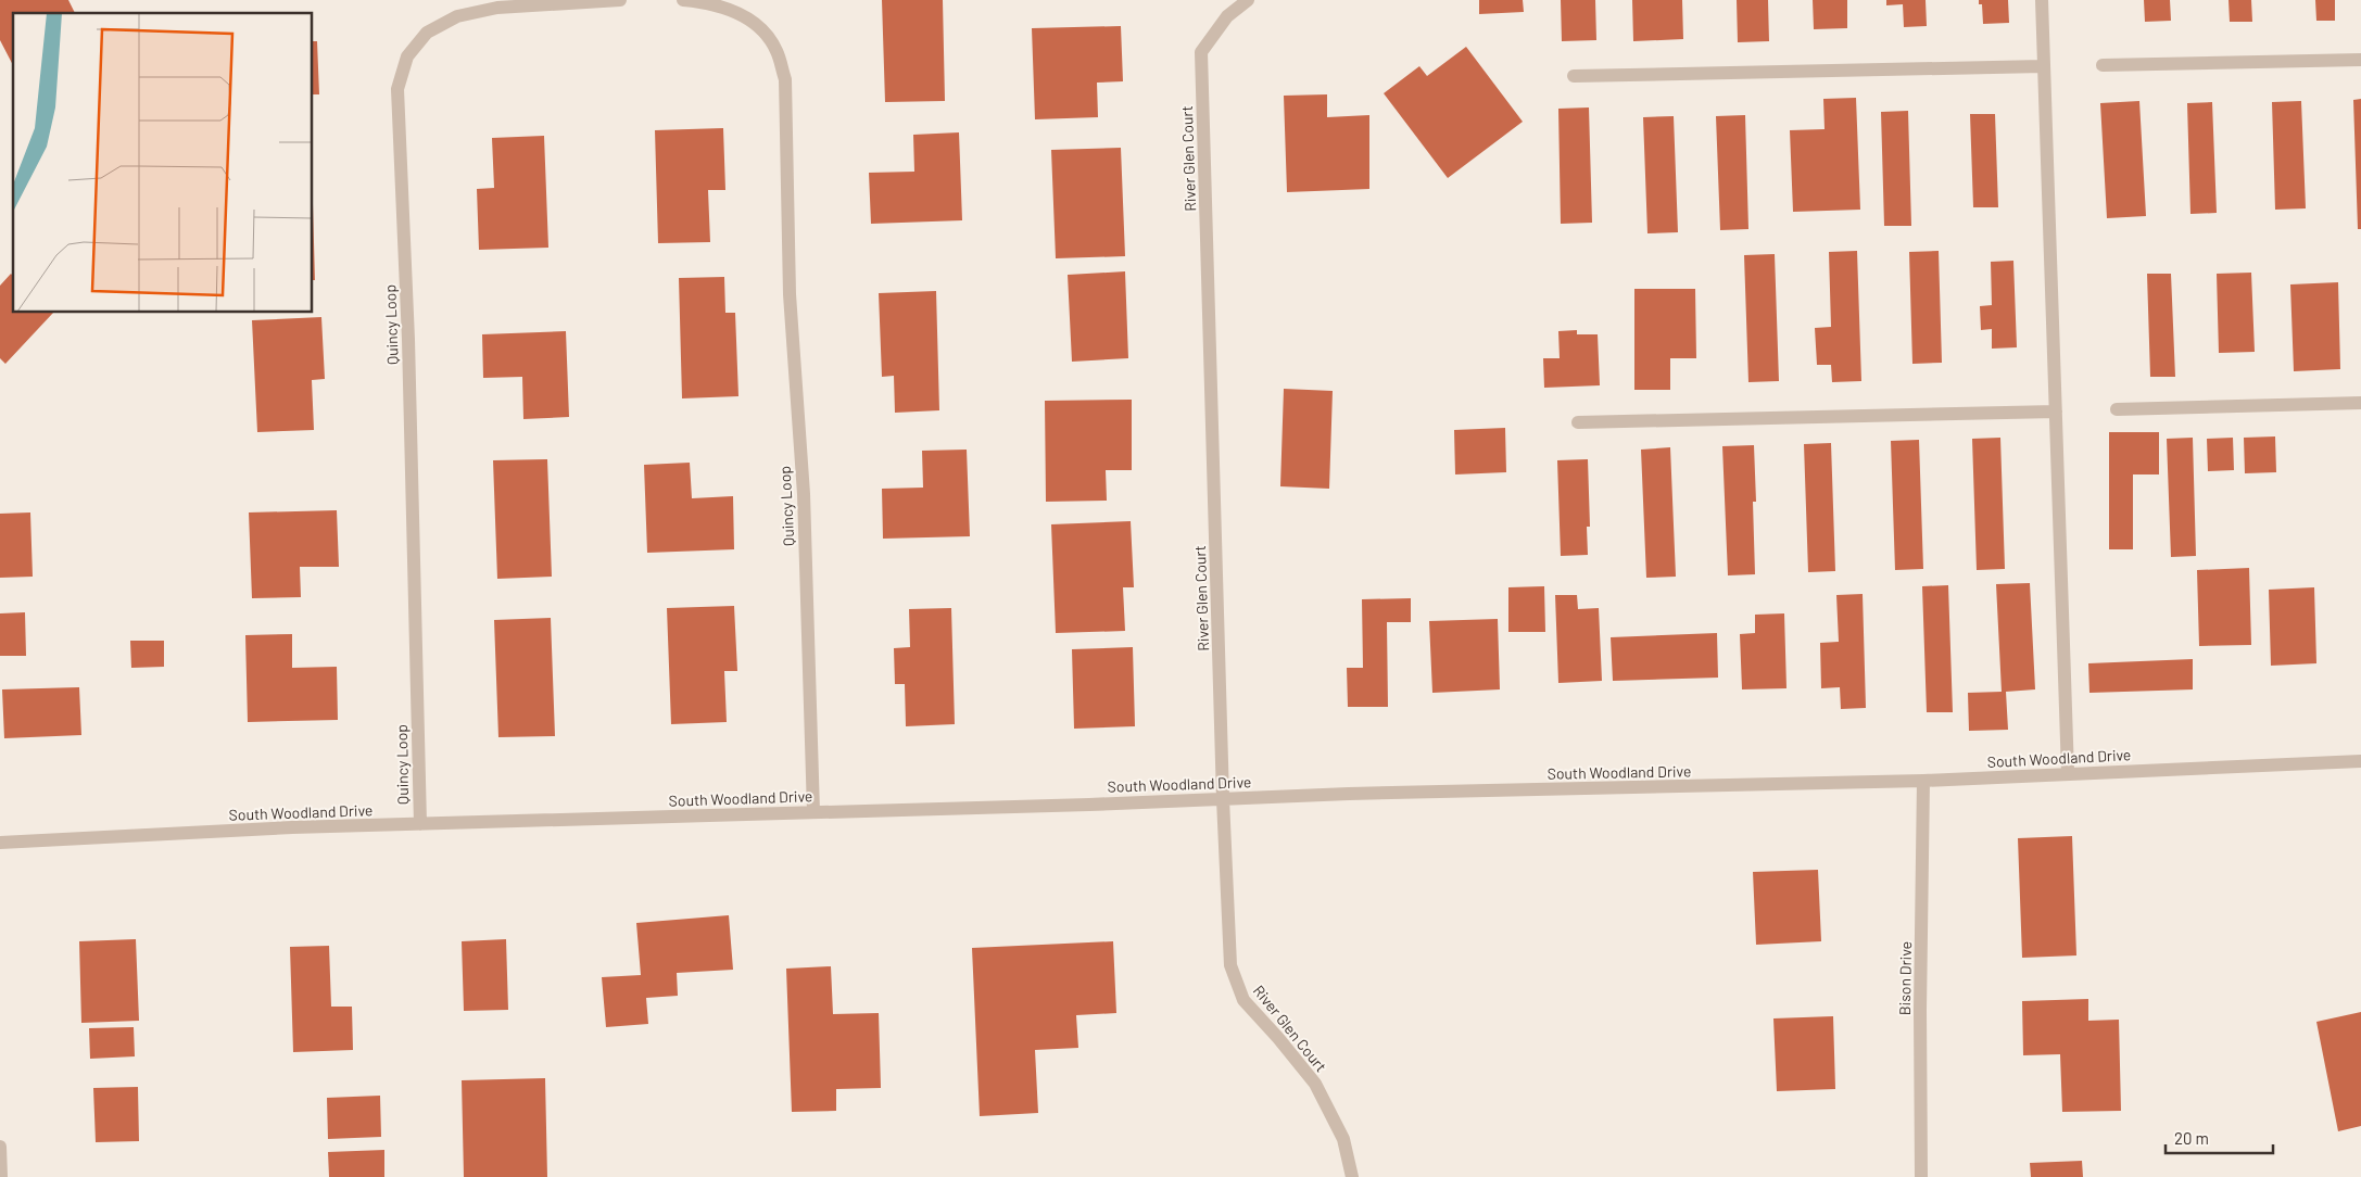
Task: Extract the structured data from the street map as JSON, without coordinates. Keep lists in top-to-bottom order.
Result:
{
  "streets": {
    "street": [
      "River Glen Court",
      "Quincy Loop",
      "South Woodland Drive",
      "Bison Drive"
    ]
  },
  "crossings": [
    ["River Glen Court", "South Woodland Drive"],
    ["Quincy Loop", "South Woodland Drive"],
    ["South Woodland Drive", "Bison Drive"]
  ],
  "scale_bar": "20 m"
}
